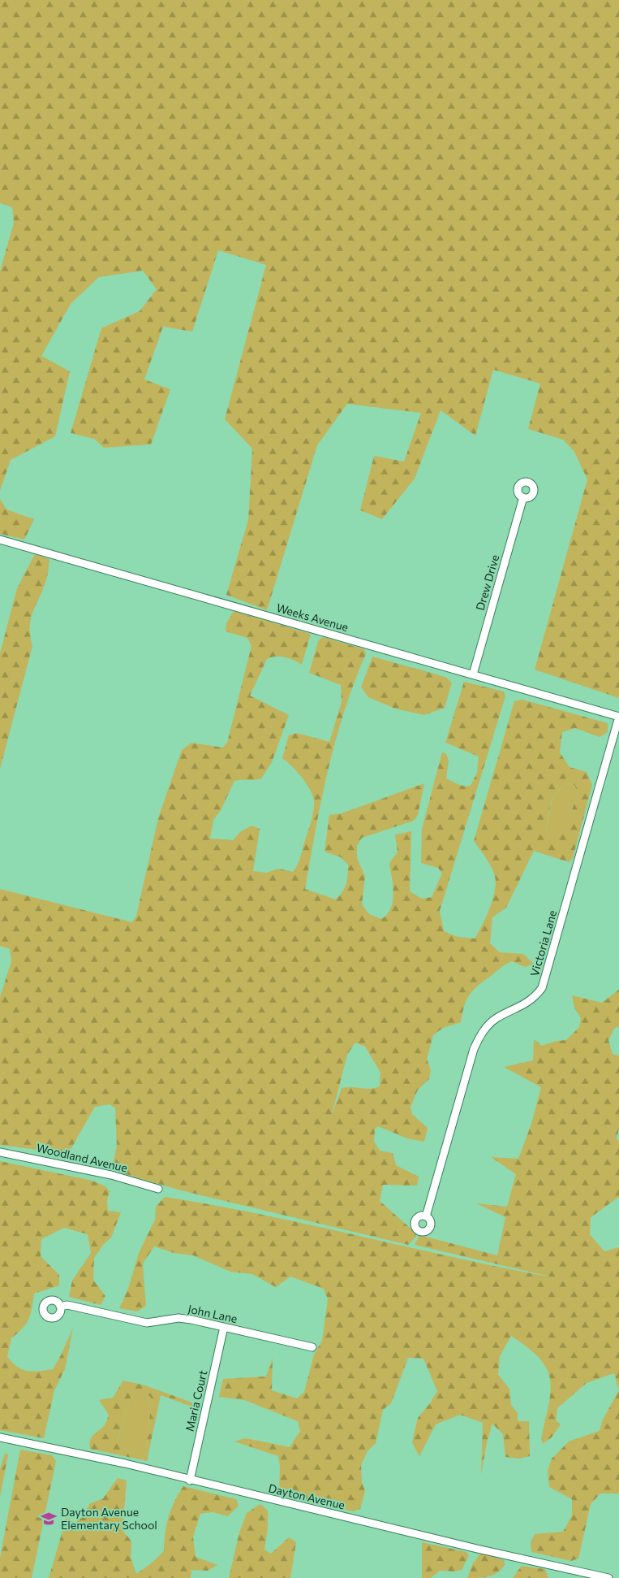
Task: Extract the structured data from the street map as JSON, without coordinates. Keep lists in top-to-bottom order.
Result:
{
  "streets": {
    "street": [
      "Drew Drive",
      "Weeks Avenue",
      "Victoria Lane",
      "Woodland Avenue",
      "John Lane",
      "Maria Court",
      "Dayton Avenue"
    ]
  },
  "crossings": [
    ["Drew Drive", "Weeks Avenue"],
    ["Weeks Avenue", "Victoria Lane"],
    ["John Lane", "Maria Court"],
    ["Maria Court", "Dayton Avenue"]
  ],
  "places": {
    "school or university": ["Dayton Avenue Elementary School"]
  }
}
